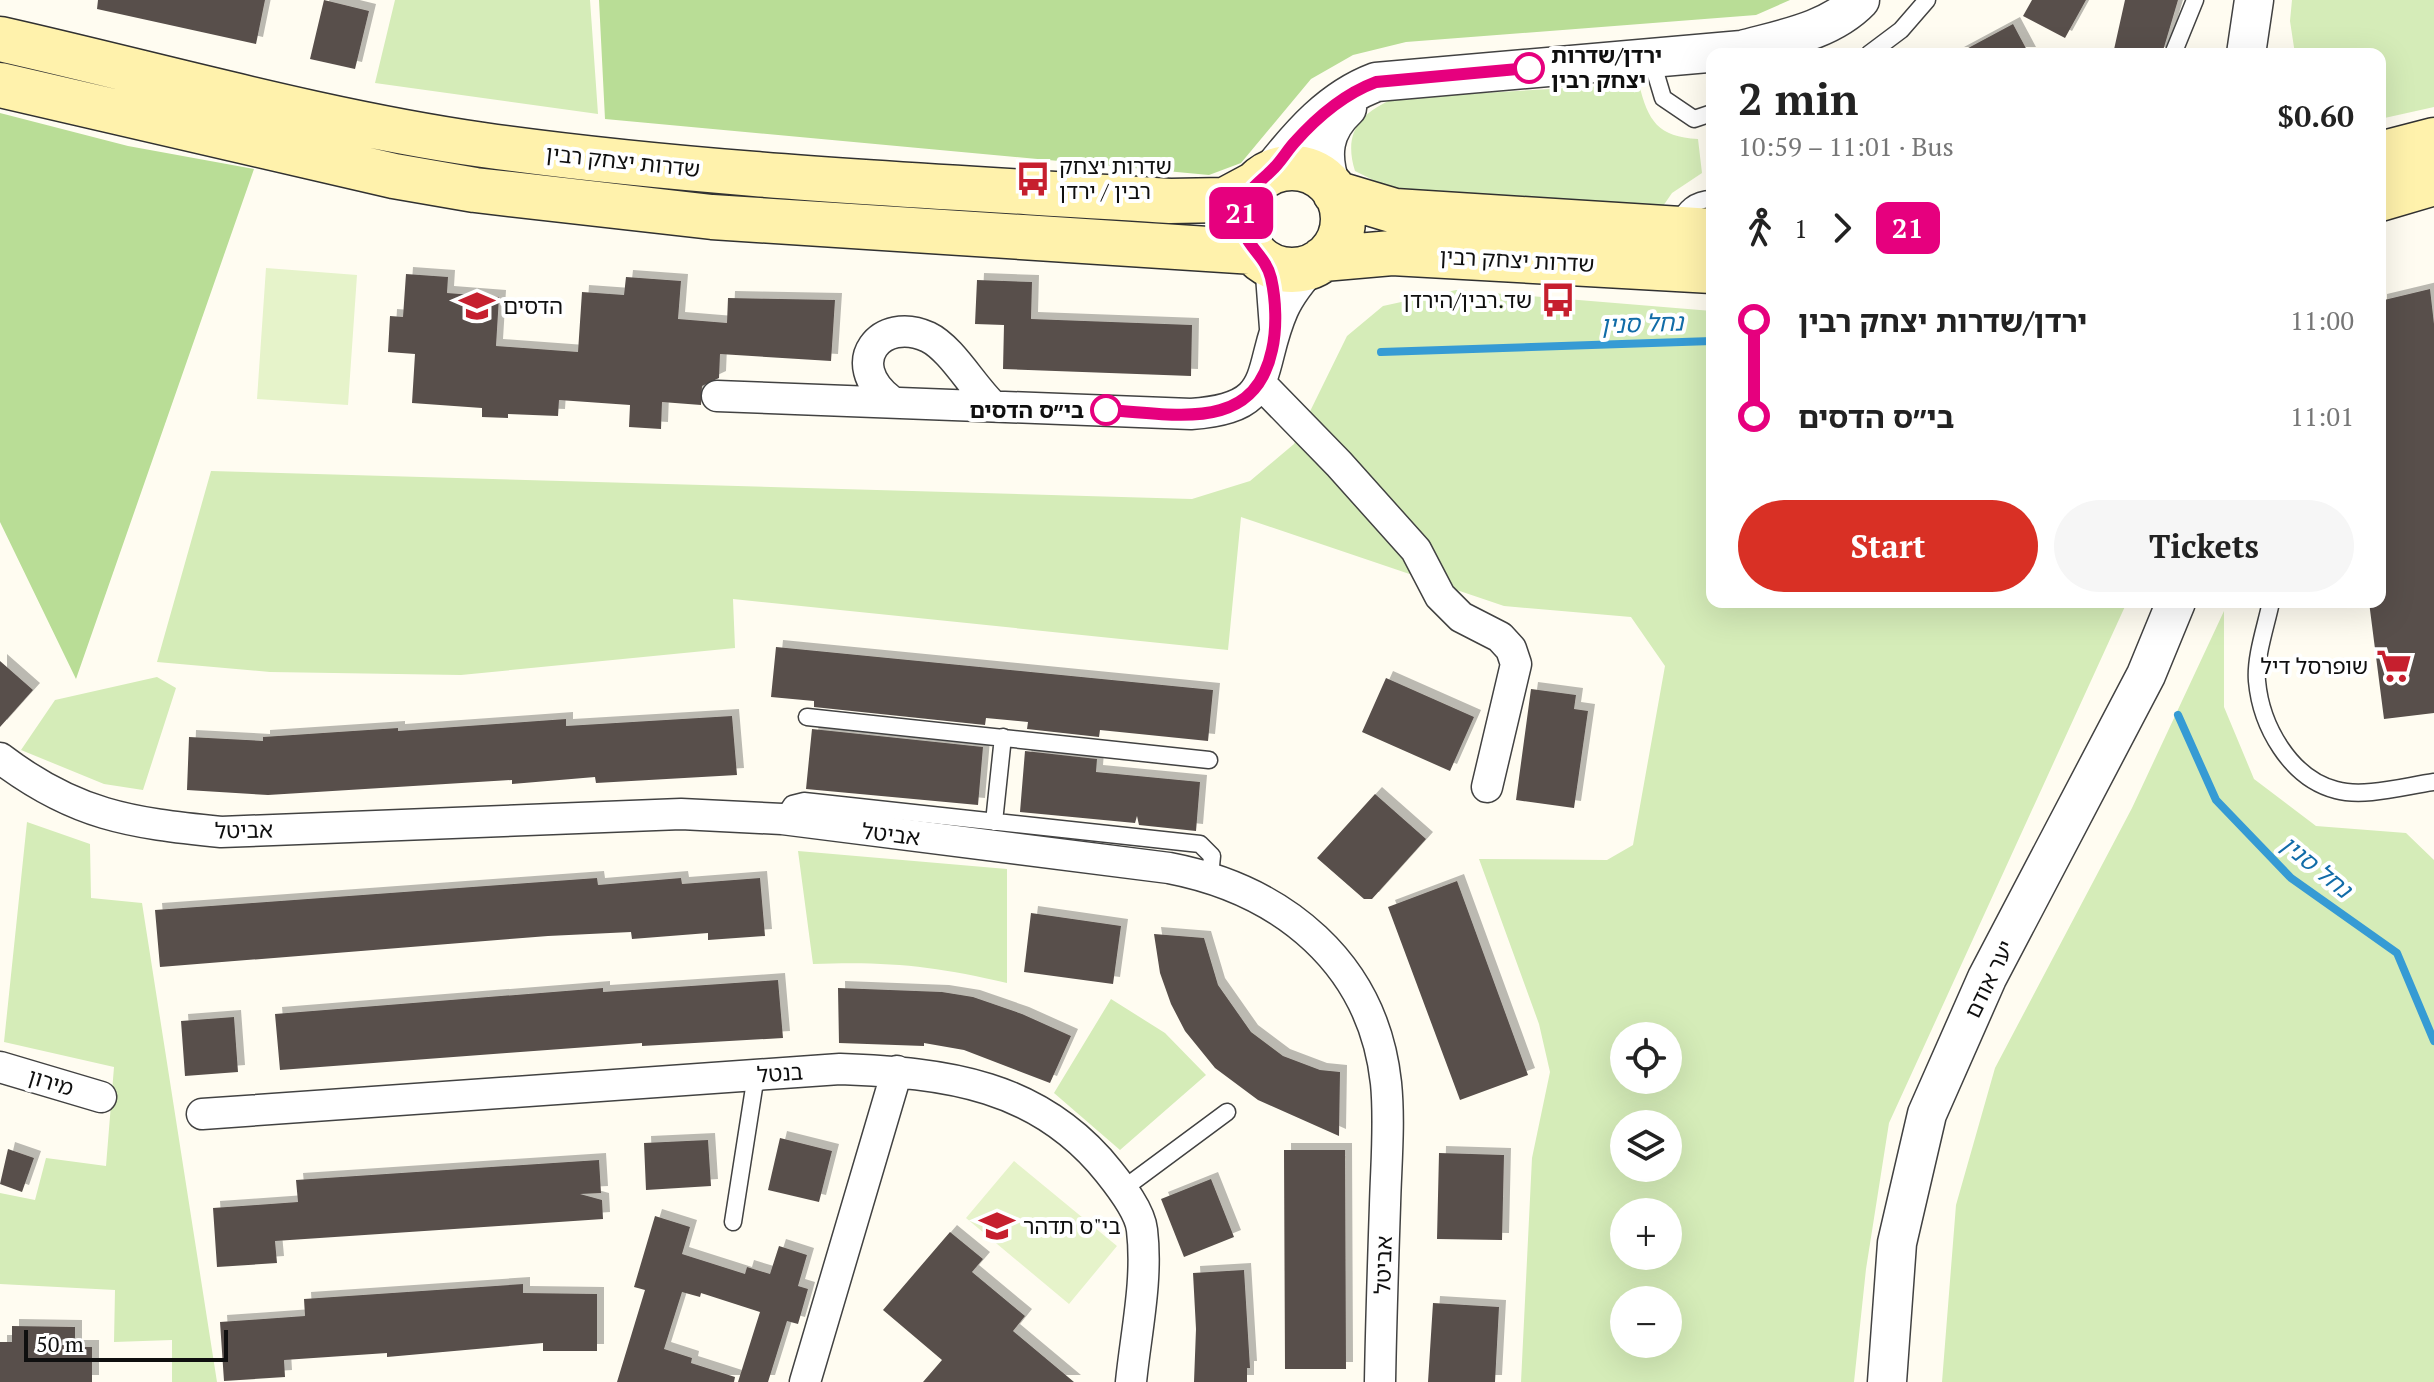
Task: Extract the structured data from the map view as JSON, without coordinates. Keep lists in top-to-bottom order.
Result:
{
  "streets": {
    "main road": ["שדרות יצחק רבין"],
    "street": [
      "אביטל",
      "יער אודם",
      "בנטל",
      "מירון"
    ]
  },
  "water": ["נחל סנין"],
  "places": {
    "other": ["ירדן/שדרות יצחק רבין", "בי״ס הדסים"],
    "bus stop": ["שדרות יצחק רבין / ירדן", "שד.רבין/הירדן"],
    "school or university": ["הדסים", "בי\"ס תדהר"],
    "supermarket": ["שופרסל דיל"]
  },
  "lines": ["bus line 21"],
  "scale_bar": "50 m",
  "page": {
    "on_map": "21",
    "heading": ["2 min", "10:59 – 11:01 · Bus", "$0.60"],
    "legs": ["1", "21"],
    "list": [
      {
        "name": "ירדן/שדרות יצחק רבין",
        "value": "11:00"
      },
      {
        "name": "בי״ס הדסים",
        "value": "11:01"
      }
    ],
    "buttons": ["Start", "Tickets"],
    "map_buttons": ["+", "−"],
    "scale": "50 m"
  }
}
